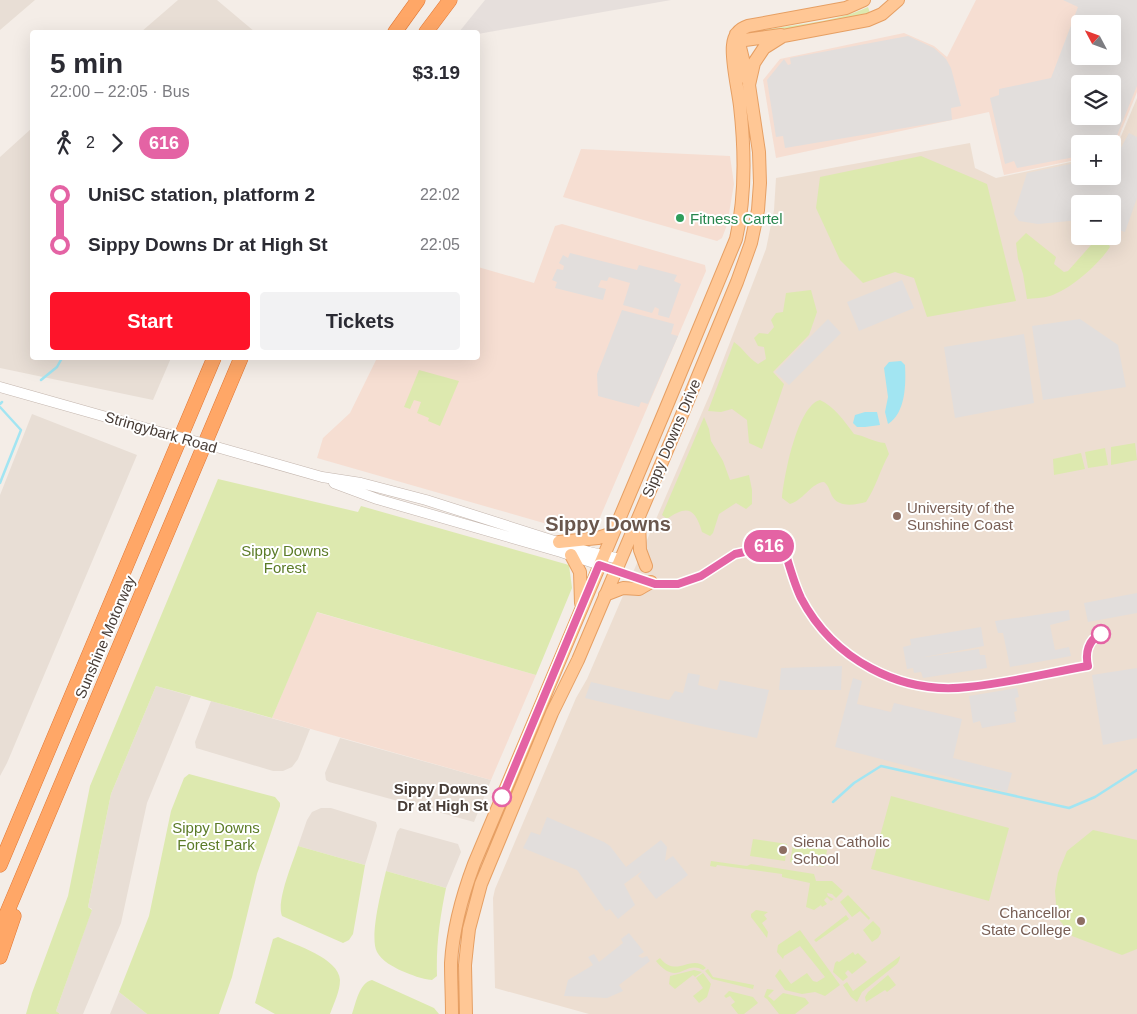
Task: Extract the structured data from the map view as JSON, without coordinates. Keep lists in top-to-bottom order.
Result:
{
  "streets": {
    "highway": ["Sunshine Motorway"],
    "main road": ["Sippy Downs Drive"],
    "street": ["Stringybark Road"]
  },
  "crossings": [
    ["Stringybark Road", "Sippy Downs Drive"]
  ],
  "districts": ["Sippy Downs"],
  "parks": ["Sippy Downs Forest", "Sippy Downs Forest Park"],
  "places": [
    "Fitness Cartel",
    "University of the Sunshine Coast",
    "Sippy Downs Dr at High St",
    "Siena Catholic School",
    "Chancellor State College"
  ],
  "lines": ["bus line 616"],
  "north": "top left",
  "page": {
    "on_map": "616",
    "map_buttons": ["+", "−"],
    "heading": ["5 min", "22:00 – 22:05 · Bus", "$3.19"],
    "legs": ["2", "616"],
    "list": [
      {
        "name": "UniSC station, platform 2",
        "value": "22:02"
      },
      {
        "name": "Sippy Downs Dr at High St",
        "value": "22:05"
      }
    ],
    "buttons": ["Start", "Tickets"]
  }
}
